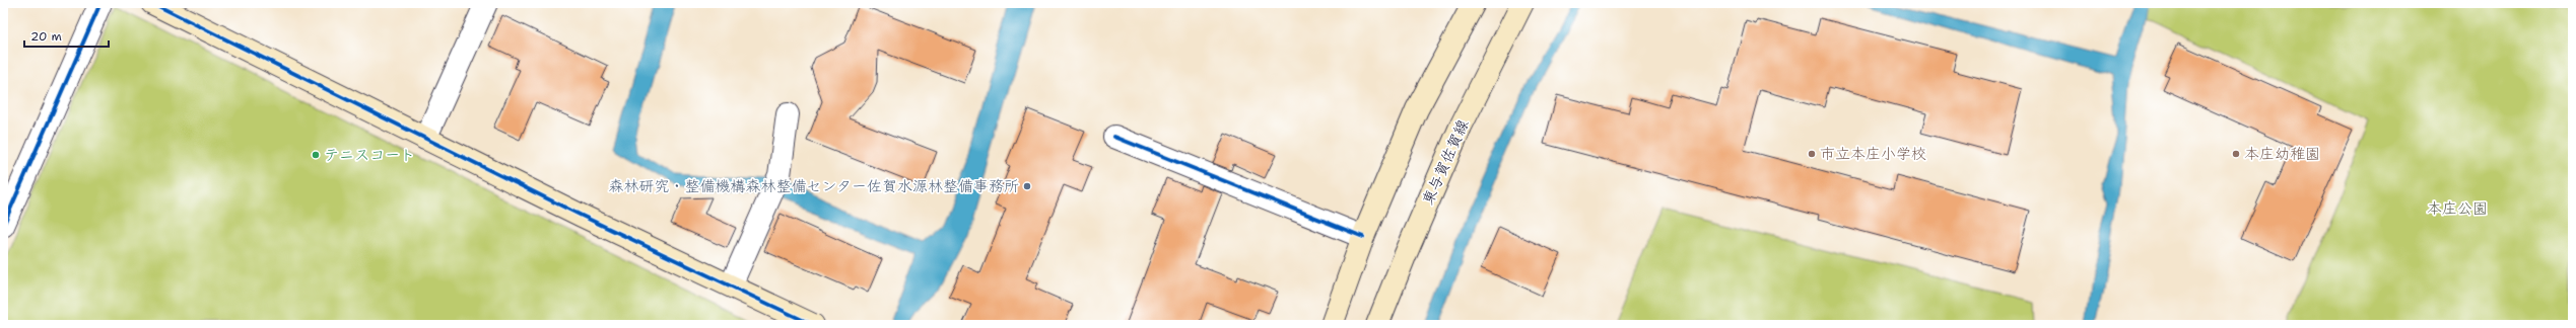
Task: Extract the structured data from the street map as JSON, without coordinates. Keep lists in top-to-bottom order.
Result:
{
  "streets": {
    "street": ["東与賀佐賀線"]
  },
  "parks": ["本庄公園"],
  "places": [
    "市立本庄小学校",
    "本庄幼稚園",
    "テニスコート",
    "森林研究・整備機構森林整備センター佐賀水源林整備事務所"
  ],
  "scale_bar": "20 m"
}
